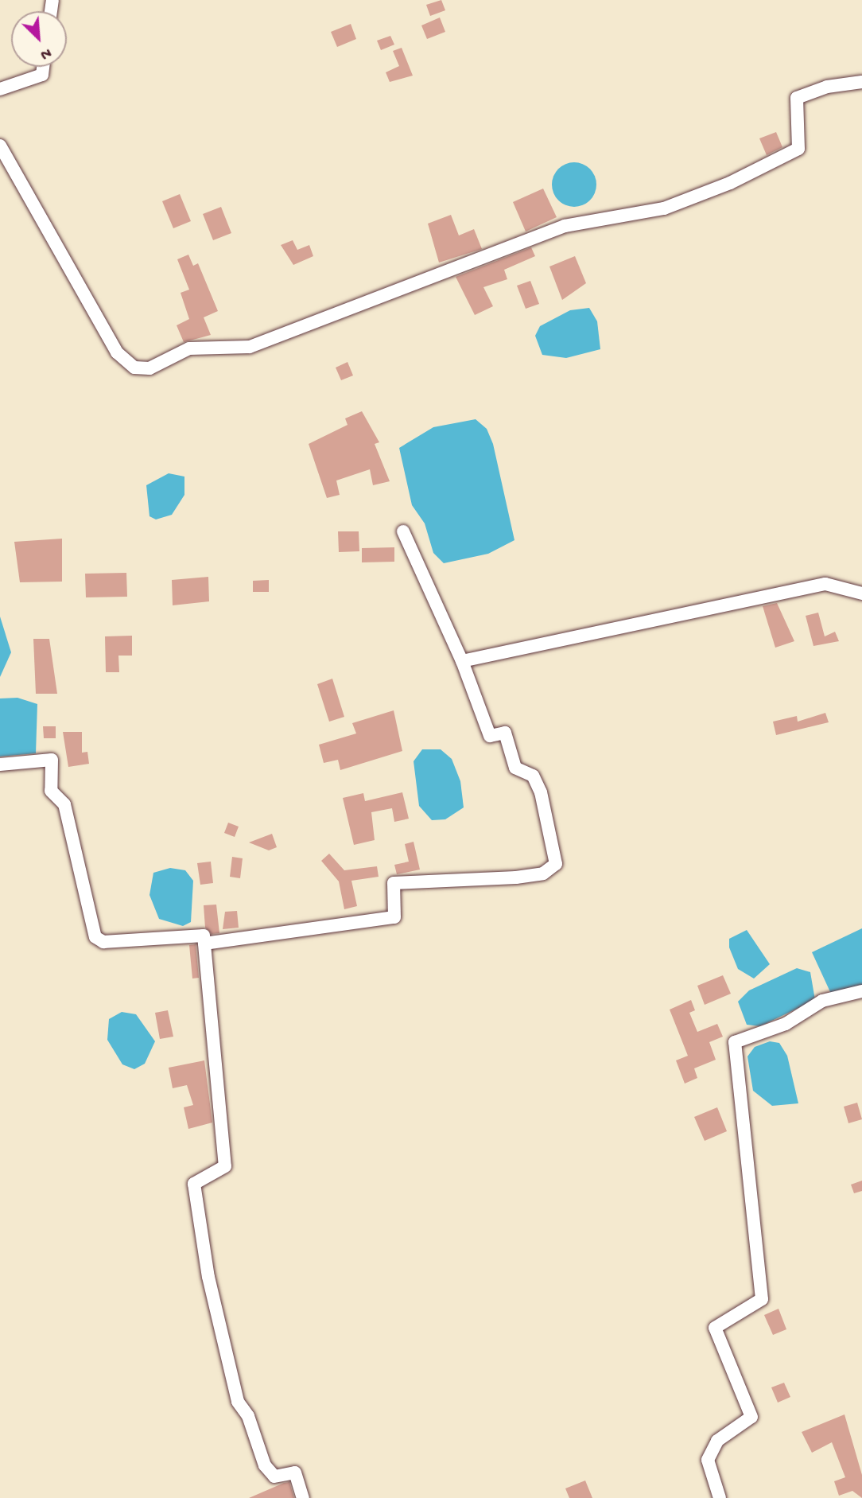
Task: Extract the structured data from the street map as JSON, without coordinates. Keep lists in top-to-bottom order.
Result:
{
  "north": "bottom right"
}
